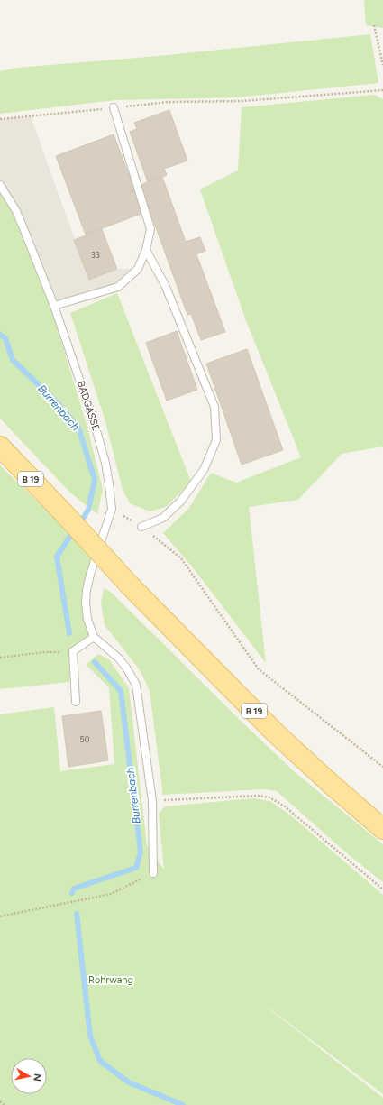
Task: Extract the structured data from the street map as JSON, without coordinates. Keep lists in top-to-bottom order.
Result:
{
  "streets": {
    "main road": ["B 19"],
    "lane": ["BADGASSE"]
  },
  "water": ["Burrenbach"],
  "parks": ["Rohrwang"],
  "house_numbers": ["33", "50"],
  "north": "right"
}
